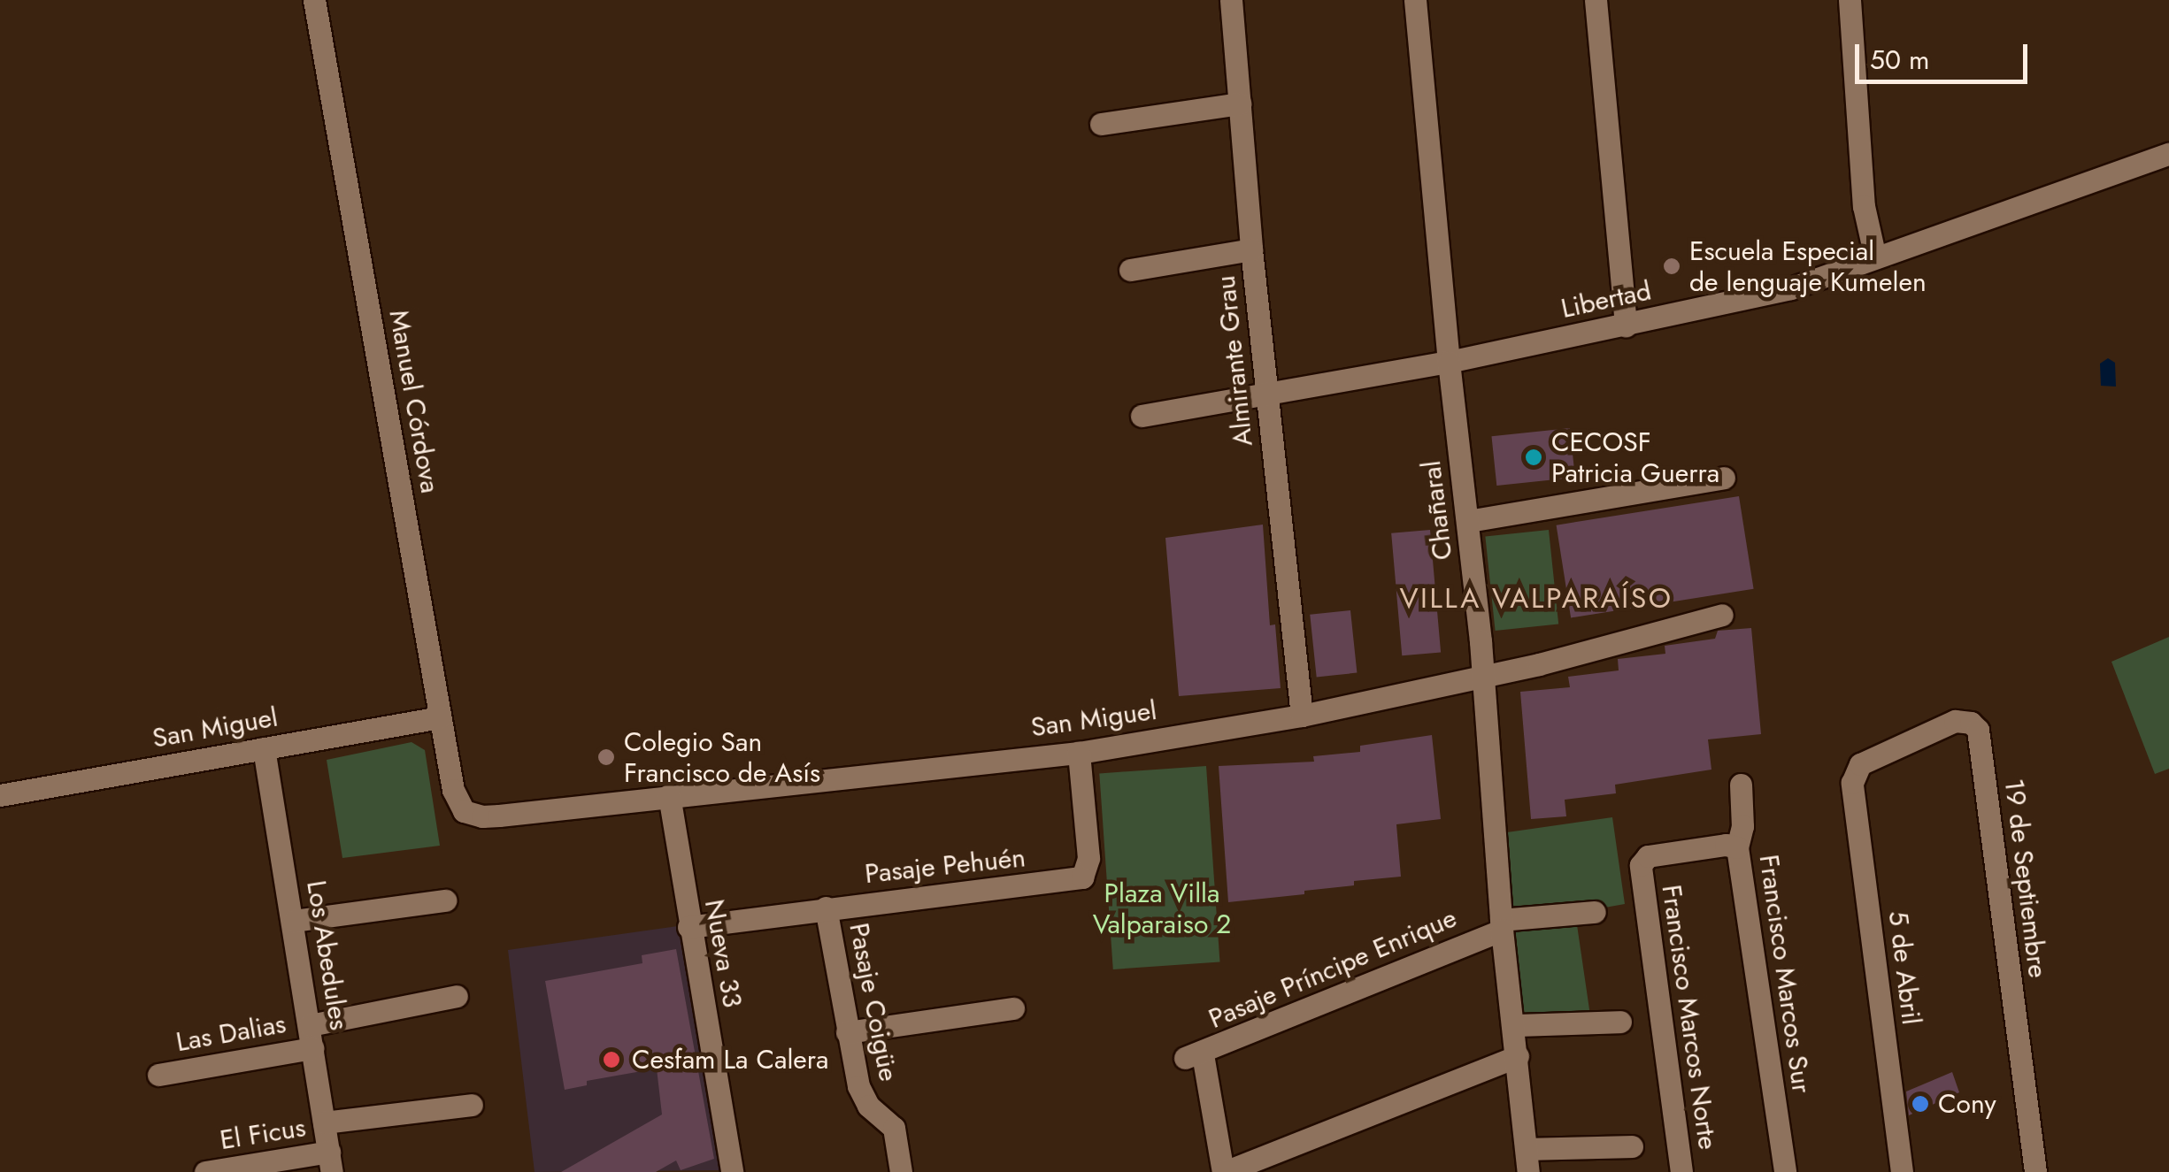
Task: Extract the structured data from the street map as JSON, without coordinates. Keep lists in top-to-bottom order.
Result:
{
  "streets": {
    "street": [
      "Libertad",
      "Almirante Grau",
      "Manuel Córdova",
      "Chañaral",
      "San Miguel",
      "Pasaje Pehuén",
      "19 de Septiembre",
      "Nueva 33",
      "Los Abedules",
      "5 de Abril",
      "Pasaje Príncipe Enrique",
      "Francisco Marcos Sur",
      "Pasaje Coigüe",
      "Francisco Marcos Norte",
      "Las Dalias",
      "El Ficus"
    ]
  },
  "crossings": [
    ["Libertad", "Almirante Grau"],
    ["Libertad", "Chañaral"],
    ["Almirante Grau", "San Miguel"],
    ["Manuel Córdova", "San Miguel"],
    ["Chañaral", "San Miguel"],
    ["Chañaral", "Pasaje Príncipe Enrique"],
    ["San Miguel", "Pasaje Pehuén"],
    ["San Miguel", "Nueva 33"],
    ["San Miguel", "Los Abedules"],
    ["Pasaje Pehuén", "Nueva 33"],
    ["Pasaje Pehuén", "Pasaje Coigüe"],
    ["19 de Septiembre", "5 de Abril"],
    ["Los Abedules", "Las Dalias"],
    ["Los Abedules", "El Ficus"],
    ["Francisco Marcos Sur", "Francisco Marcos Norte"]
  ],
  "districts": ["VILLA VALPARAÍSO"],
  "parks": ["Plaza Villa Valparaiso 2"],
  "places": [
    "Escuela Especial de lenguaje Kumelen",
    "CECOSF Patricia Guerra",
    "Colegio San Francisco de Asís",
    "Cesfam La Calera",
    "Cony"
  ],
  "scale_bar": "50 m"
}
